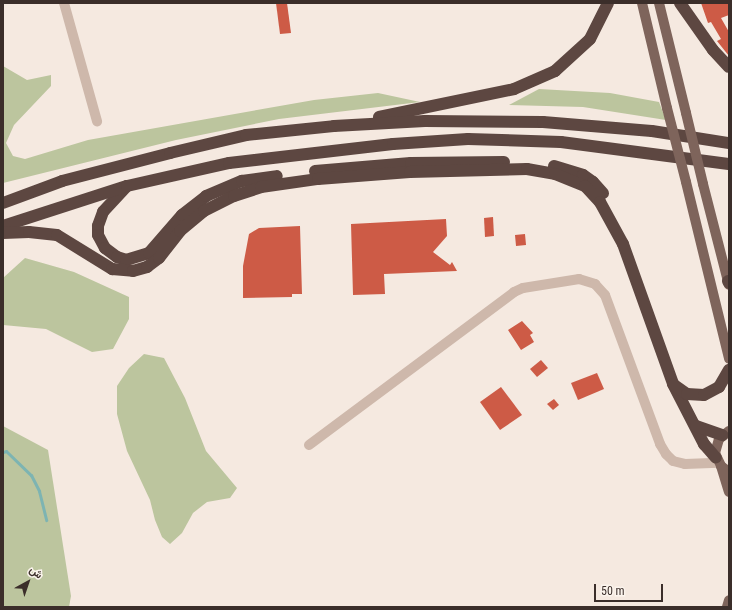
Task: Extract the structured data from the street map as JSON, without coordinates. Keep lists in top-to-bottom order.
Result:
{
  "scale_bar": "50 m",
  "north": "top right"
}
